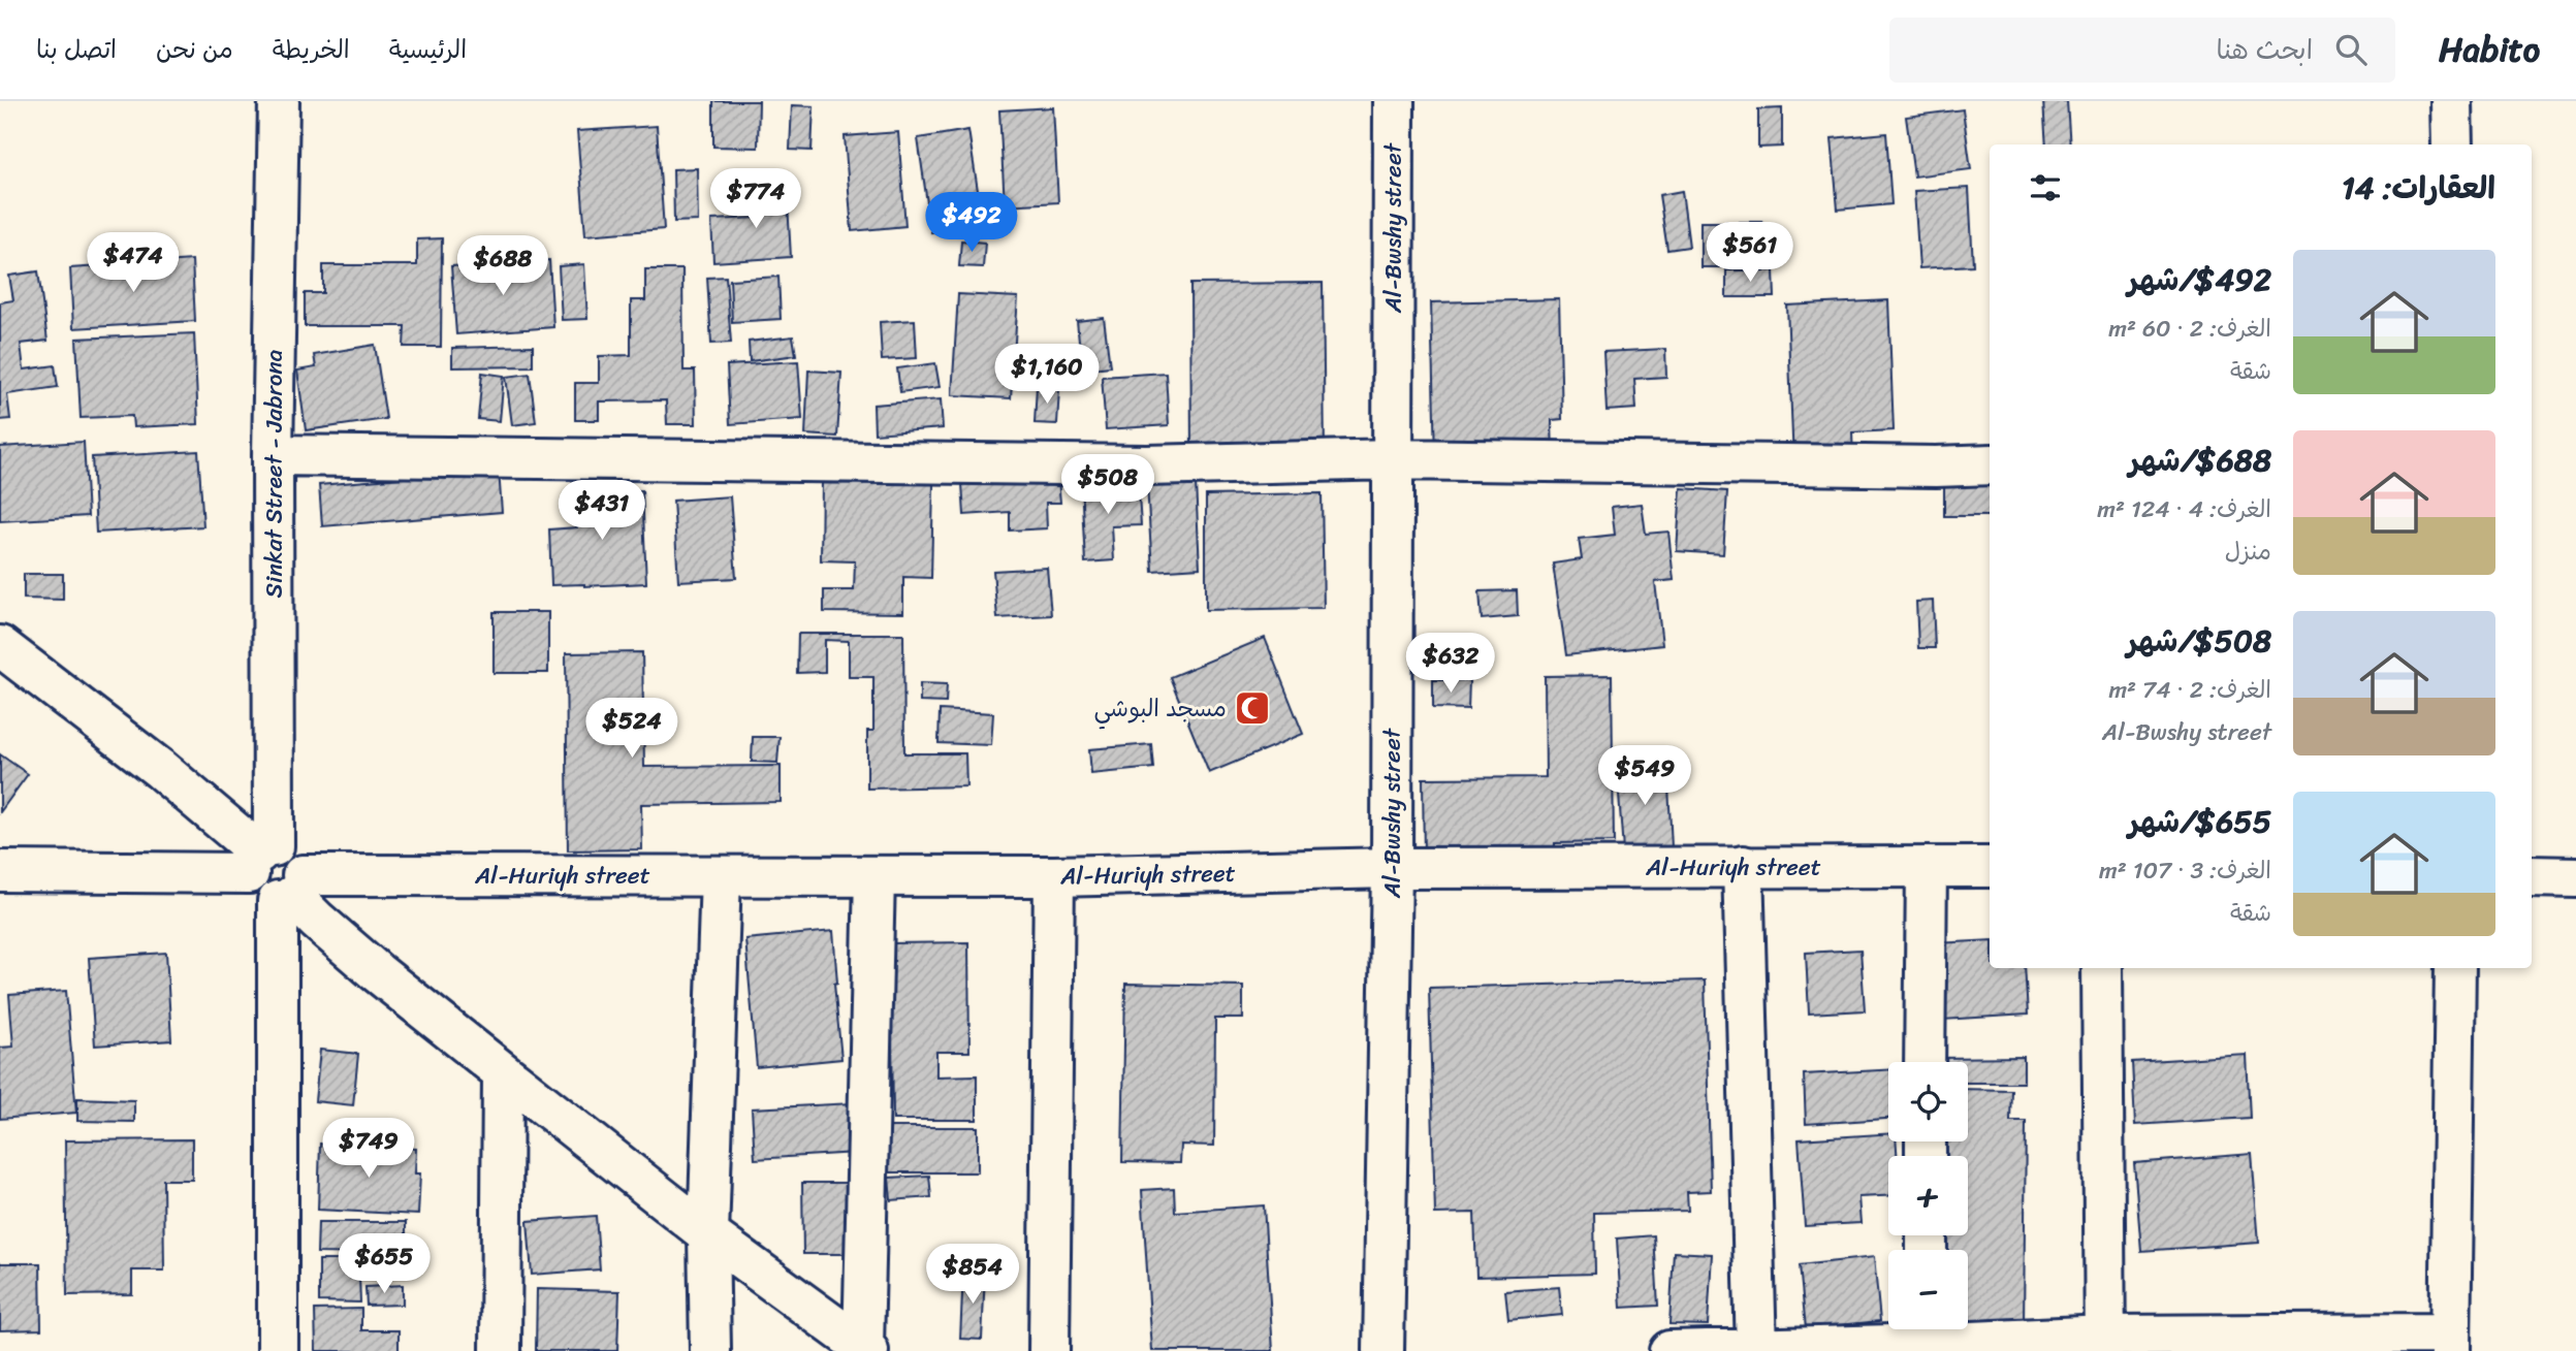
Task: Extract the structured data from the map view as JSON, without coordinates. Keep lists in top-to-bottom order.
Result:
{
  "streets": {
    "street": ["Al-Bwshy street", "Sinkat Street - Jabrona", "Al-Huriyh street"]
  },
  "crossings": [
    ["Al-Bwshy street", "Al-Huriyh street"]
  ],
  "places": {
    "mosque": ["مسجد البوشي"]
  },
  "page": {
    "header": "Habito",
    "search": "ابحث هنا",
    "nav": [
      "الرئيسية",
      "الخريطة",
      "من نحن",
      "اتصل بنا"
    ],
    "heading": "العقارات: 14",
    "price": [
      "$774",
      "$492",
      "$561",
      "$474",
      "$688",
      "$1,160",
      "$508",
      "$431",
      "$632",
      "$524",
      "$549",
      "$749",
      "$655",
      "$854"
    ],
    "list": [
      {
        "name": "$492/شهر",
        "note": "الغرف: 2 · 60 m² · شقة"
      },
      {
        "name": "$688/شهر",
        "note": "الغرف: 4 · 124 m² · منزل"
      },
      {
        "name": "$508/شهر",
        "note": "الغرف: 2 · 74 m² · Al-Bwshy street"
      },
      {
        "name": "$655/شهر",
        "note": "الغرف: 3 · 107 m² · شقة"
      }
    ],
    "map_buttons": ["+", "−"]
  }
}
